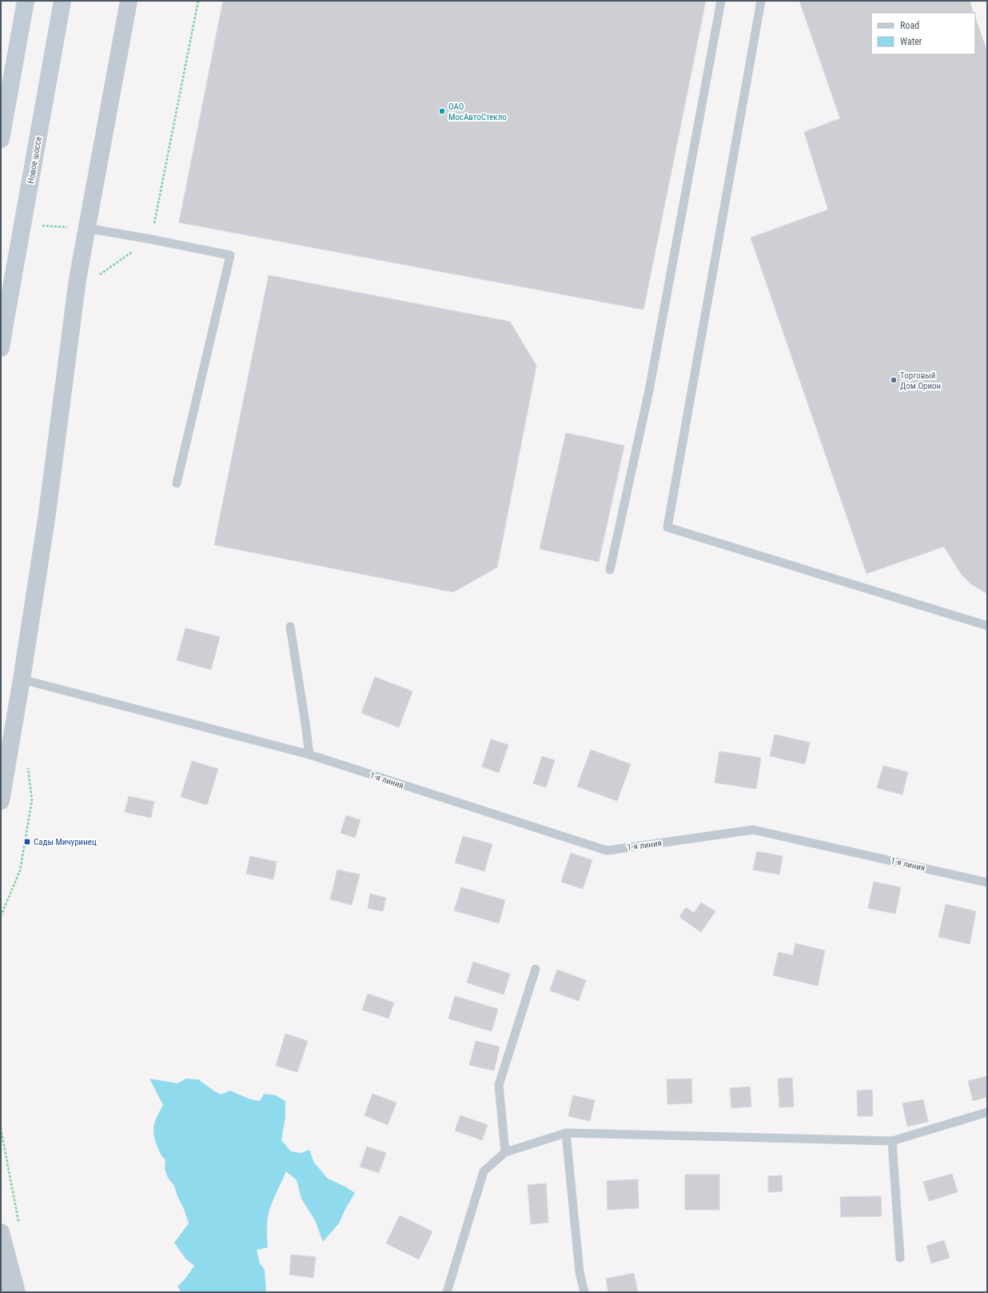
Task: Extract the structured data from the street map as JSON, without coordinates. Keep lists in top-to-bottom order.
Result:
{
  "streets": {
    "main road": ["Новое шоссе"],
    "lane": ["1-я линия"]
  },
  "places": {
    "other": ["ОАО МосАвтоСтекло", "Торговый Дом Орион"],
    "transit": ["Сады Мичуринец"]
  },
  "legend": ["Road", "Water"]
}
